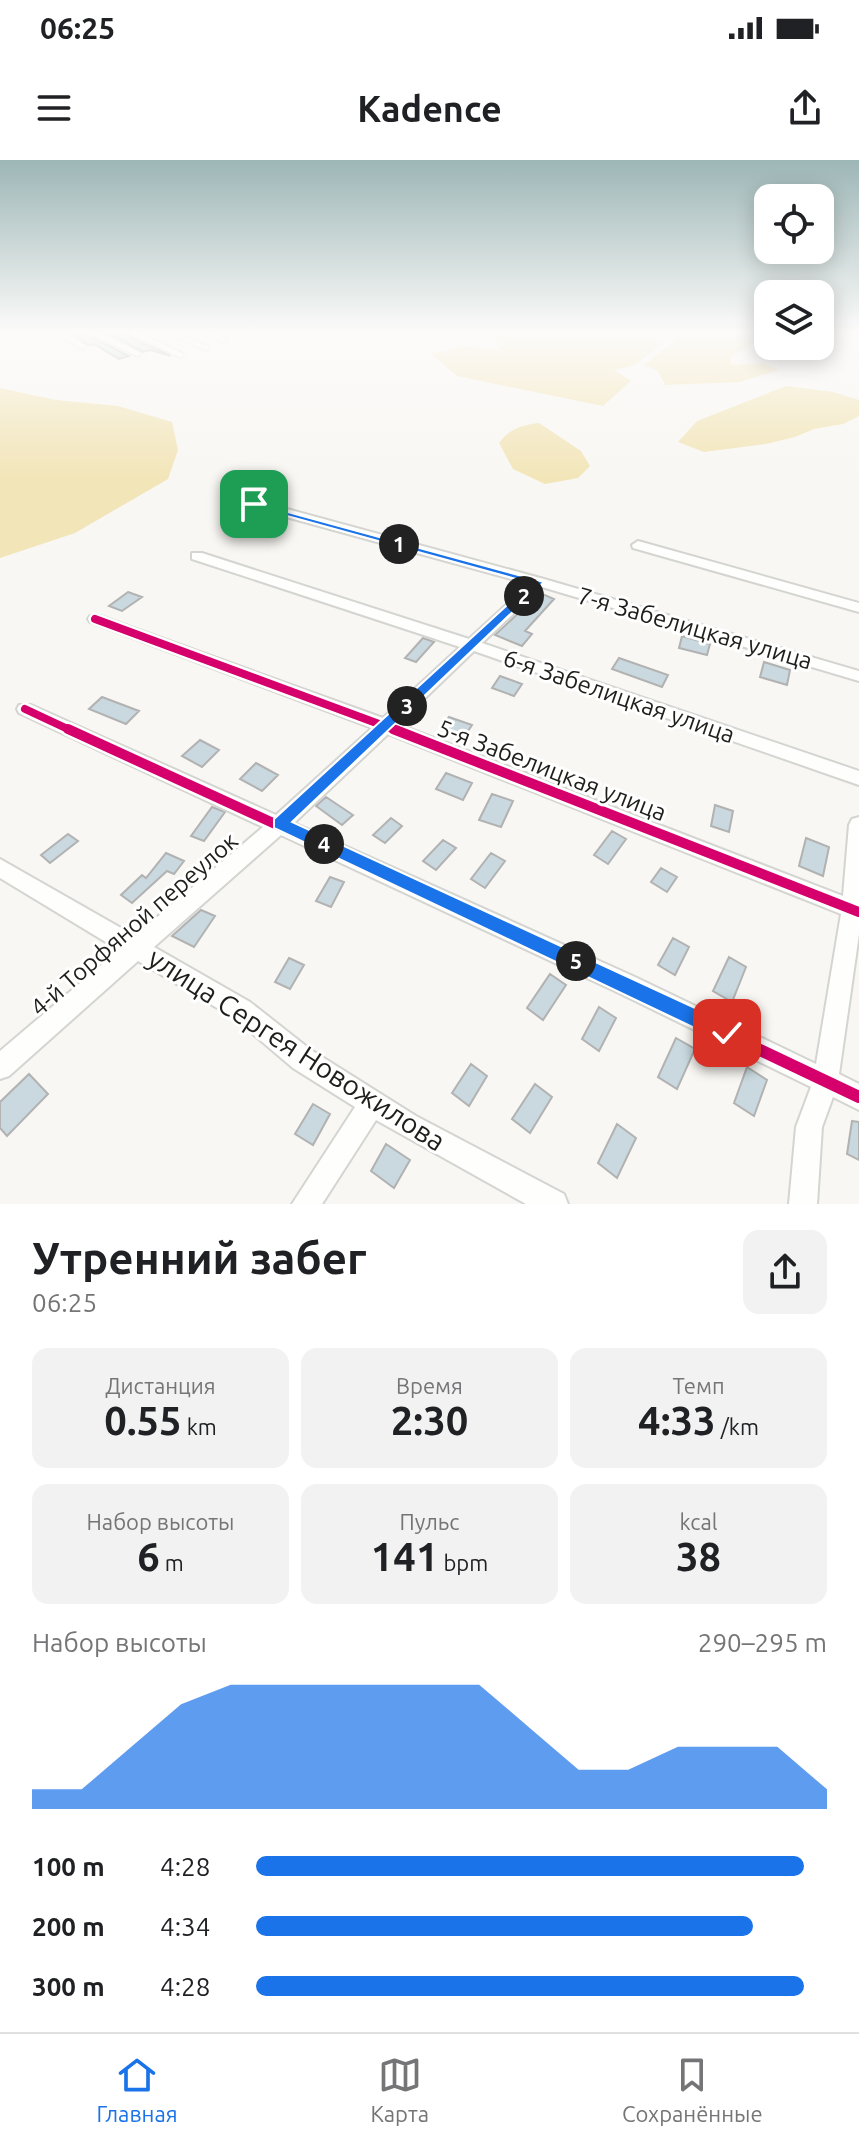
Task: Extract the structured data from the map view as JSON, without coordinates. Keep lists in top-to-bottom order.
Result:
{
  "streets": {
    "street": [
      "7-я Забелицкая улица",
      "6-я Забелицкая улица",
      "5-я Забелицкая улица",
      "4-й Торфяной переулок",
      "улица Сергея Новожилова"
    ]
  },
  "crossings": [
    ["7-я Забелицкая улица", "4-й Торфяной переулок"],
    ["6-я Забелицкая улица", "4-й Торфяной переулок"],
    ["5-я Забелицкая улица", "4-й Торфяной переулок"],
    ["4-й Торфяной переулок", "улица Сергея Новожилова"]
  ],
  "page": {
    "status": "06:25",
    "header": "Kadence",
    "pins": [
      "1",
      "2",
      "3",
      "4",
      "5"
    ],
    "heading": ["Утренний забег", "06:25"],
    "stats": [
      ["Дистанция", "0.55 km"],
      ["Время", "2:30"],
      ["Темп", "4:33 /km"],
      ["Набор высоты", "6 m"],
      ["Пульс", "141 bpm"],
      ["kcal", "38"]
    ],
    "chart": ["Набор высоты", "290–295 m"],
    "list": [
      {
        "name": "100 m",
        "note": "4:28"
      },
      {
        "name": "200 m",
        "note": "4:34"
      },
      {
        "name": "300 m",
        "note": "4:28"
      }
    ],
    "tabs": ["Главная", "Карта", "Сохранённые"]
  }
}
